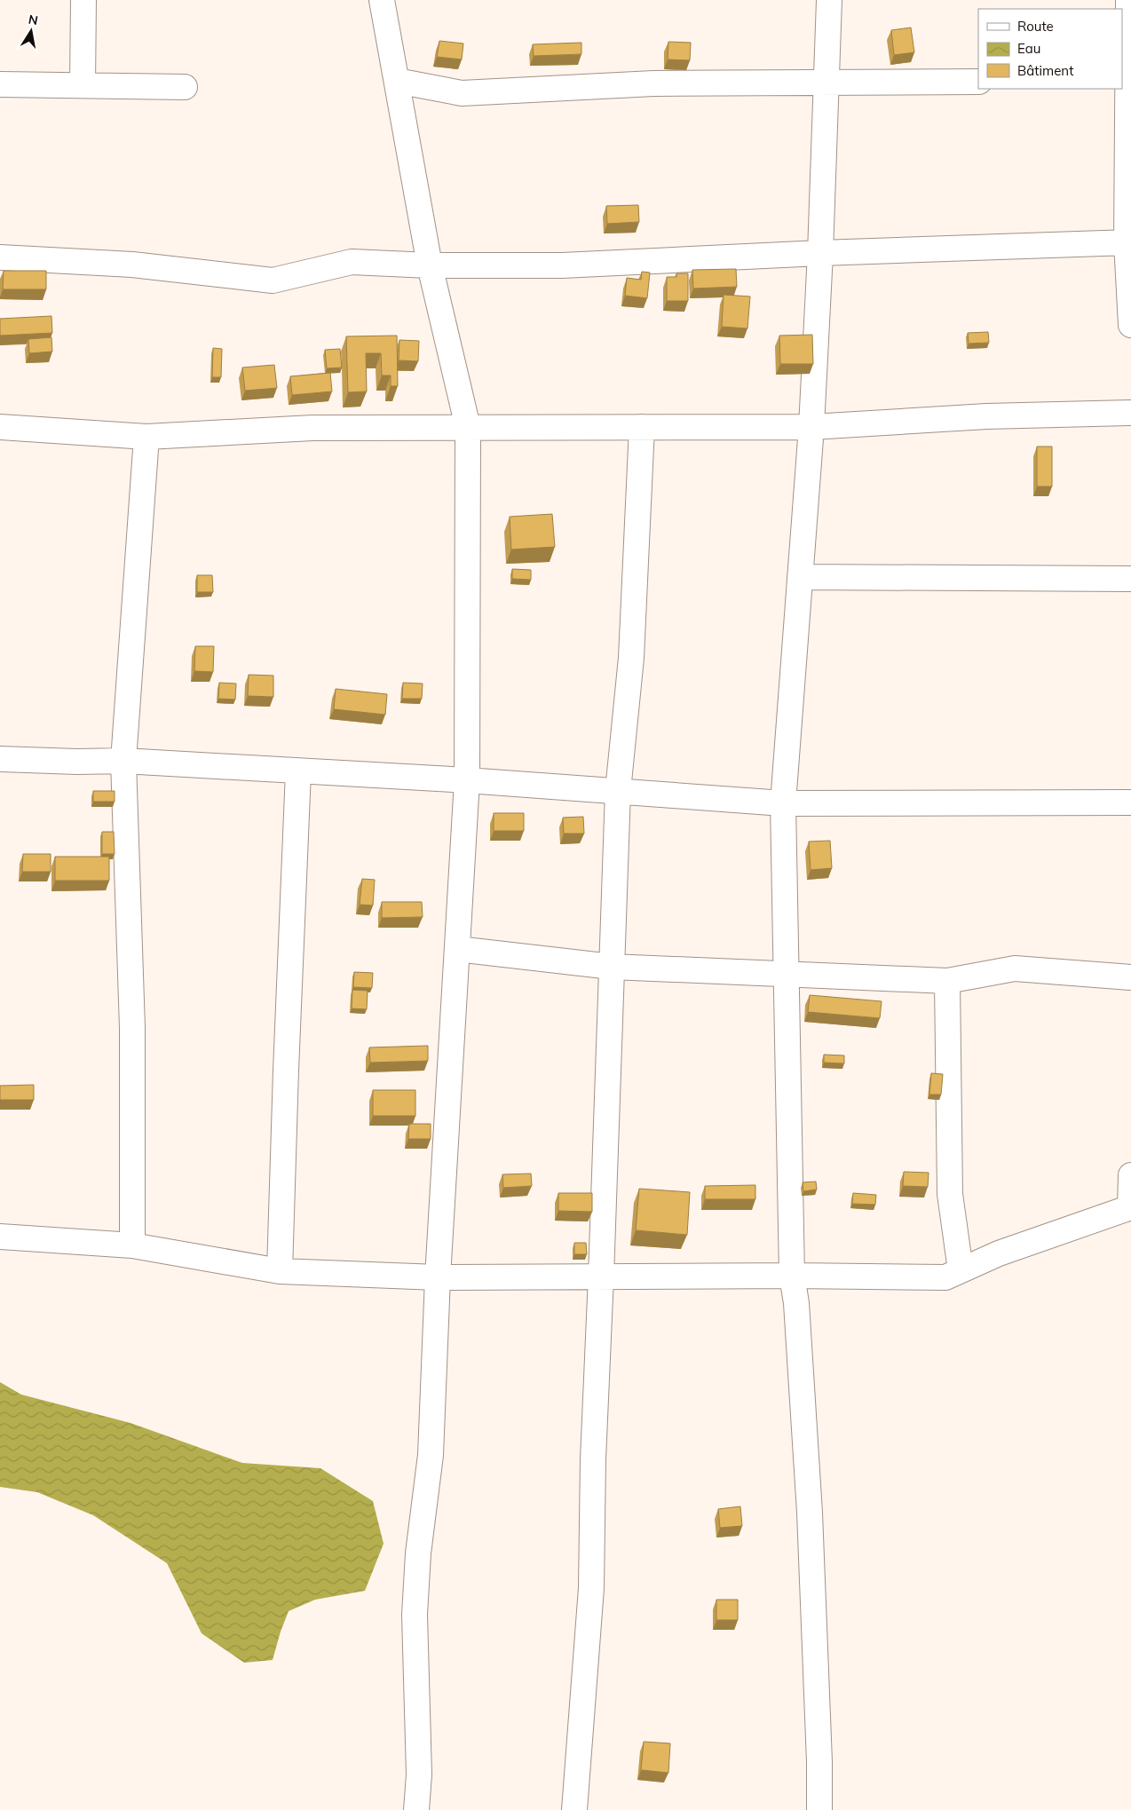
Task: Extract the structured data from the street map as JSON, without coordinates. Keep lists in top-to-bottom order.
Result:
{
  "legend": ["Route", "Eau", "Bâtiment"],
  "north": "top"
}
